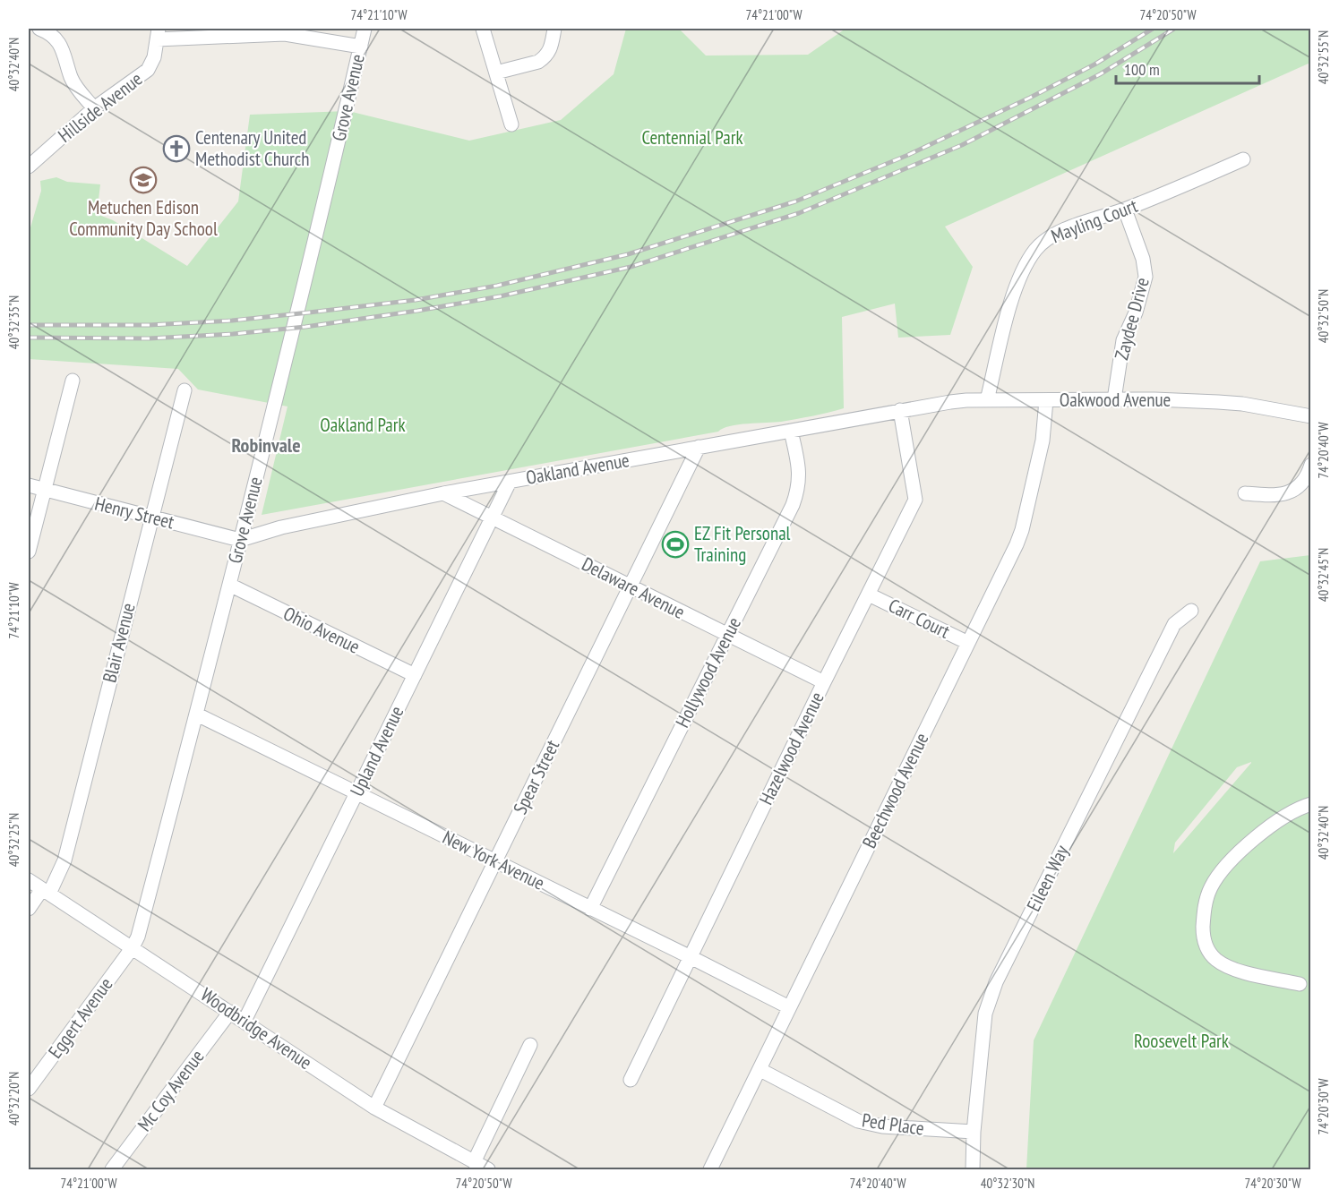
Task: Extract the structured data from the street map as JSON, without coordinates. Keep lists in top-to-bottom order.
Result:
{
  "streets": {
    "street": [
      "Grove Avenue",
      "Hillside Avenue",
      "Mayling Court",
      "Zaydee Drive",
      "Oakwood Avenue",
      "Oakland Avenue",
      "Henry Street",
      "Delaware Avenue",
      "Carr Court",
      "Ohio Avenue",
      "Blair Avenue",
      "Hollywood Avenue",
      "Hazelwood Avenue",
      "Upland Avenue",
      "Spear Street",
      "Beechwood Avenue",
      "New York Avenue",
      "Eileen Way",
      "Eggert Avenue",
      "Woodbridge Avenue",
      "Mc Coy Avenue",
      "Ped Place"
    ]
  },
  "crossings": [
    ["Grove Avenue", "Oakland Avenue"],
    ["Grove Avenue", "Henry Street"],
    ["Grove Avenue", "Ohio Avenue"],
    ["Grove Avenue", "New York Avenue"],
    ["Grove Avenue", "Eggert Avenue"],
    ["Grove Avenue", "Woodbridge Avenue"],
    ["Mayling Court", "Zaydee Drive"],
    ["Mayling Court", "Oakwood Avenue"],
    ["Zaydee Drive", "Oakwood Avenue"],
    ["Oakwood Avenue", "Oakland Avenue"],
    ["Oakwood Avenue", "Beechwood Avenue"],
    ["Oakland Avenue", "Henry Street"],
    ["Oakland Avenue", "Delaware Avenue"],
    ["Oakland Avenue", "Hollywood Avenue"],
    ["Oakland Avenue", "Hazelwood Avenue"],
    ["Oakland Avenue", "Upland Avenue"],
    ["Oakland Avenue", "Spear Street"],
    ["Henry Street", "Blair Avenue"],
    ["Delaware Avenue", "Hollywood Avenue"],
    ["Delaware Avenue", "Hazelwood Avenue"],
    ["Delaware Avenue", "Upland Avenue"],
    ["Delaware Avenue", "Spear Street"],
    ["Carr Court", "Hazelwood Avenue"],
    ["Carr Court", "Beechwood Avenue"],
    ["Ohio Avenue", "Upland Avenue"],
    ["Blair Avenue", "Woodbridge Avenue"],
    ["Hollywood Avenue", "New York Avenue"],
    ["Hazelwood Avenue", "New York Avenue"],
    ["Upland Avenue", "New York Avenue"],
    ["Upland Avenue", "Woodbridge Avenue"],
    ["Spear Street", "New York Avenue"],
    ["Spear Street", "Woodbridge Avenue"],
    ["Beechwood Avenue", "New York Avenue"],
    ["Beechwood Avenue", "Ped Place"],
    ["Eileen Way", "Ped Place"],
    ["Eggert Avenue", "Woodbridge Avenue"],
    ["Woodbridge Avenue", "Mc Coy Avenue"]
  ],
  "districts": ["Robinvale"],
  "parks": ["Centennial Park", "Oakland Park", "Roosevelt Park"],
  "places": {
    "church": ["Centenary United Methodist Church"],
    "school or university": ["Metuchen Edison Community Day School"],
    "sports": ["EZ Fit Personal Training"]
  },
  "scale_bar": "100 m",
  "coordinates": [
    "74°21'10\"W",
    "74°21'00\"W",
    "74°20'50\"W",
    "40°32'55\"N",
    "40°32'40\"N",
    "40°32'50\"N",
    "40°32'35\"N",
    "74°20'40\"W",
    "40°32'45\"N",
    "40°32'25\"N",
    "40°32'20\"N",
    "74°20'30\"W",
    "40°32'30\"N"
  ]
}
